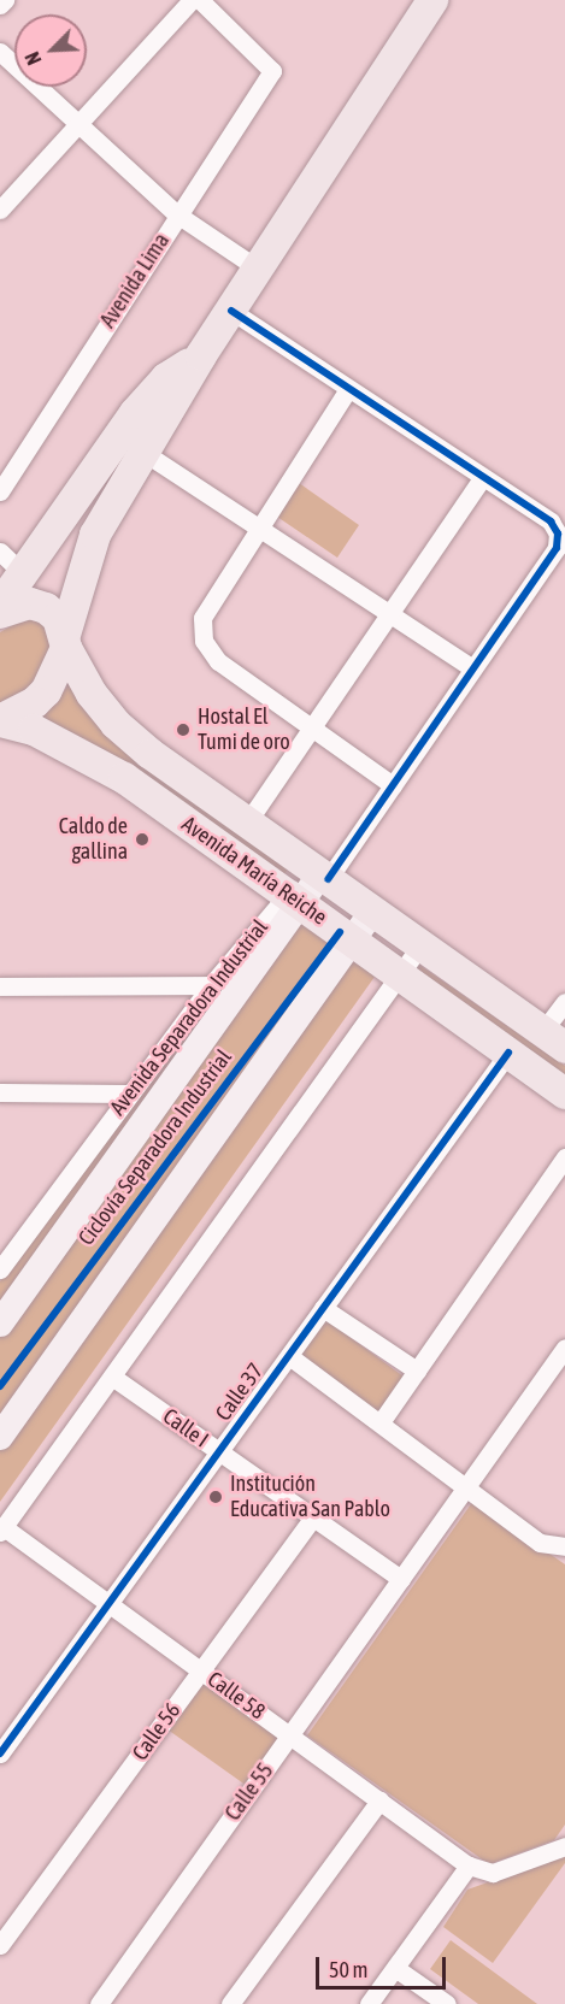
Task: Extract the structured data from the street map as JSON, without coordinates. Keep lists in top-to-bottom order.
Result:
{
  "streets": {
    "main road": ["Avenida María Reiche", "Avenida Separadora Industrial"],
    "street": [
      "Avenida Lima",
      "Calle 37",
      "Calle I",
      "Calle 58",
      "Calle 56",
      "Calle 55"
    ],
    "cycle path": ["Ciclovía Separadora Industrial"]
  },
  "crossings": [
    ["Avenida María Reiche", "Avenida Separadora Industrial"],
    ["Avenida María Reiche", "Calle 37"],
    ["Calle 37", "Calle I"],
    ["Calle 37", "Calle 58"],
    ["Calle I", "Calle 56"],
    ["Calle I", "Calle 55"],
    ["Calle 58", "Calle 56"],
    ["Calle 58", "Calle 55"]
  ],
  "places": ["Hostal El Tumi de oro", "Caldo de gallina", "Institución Educativa San Pablo"],
  "scale_bar": "50 m",
  "north": "bottom left"
}
